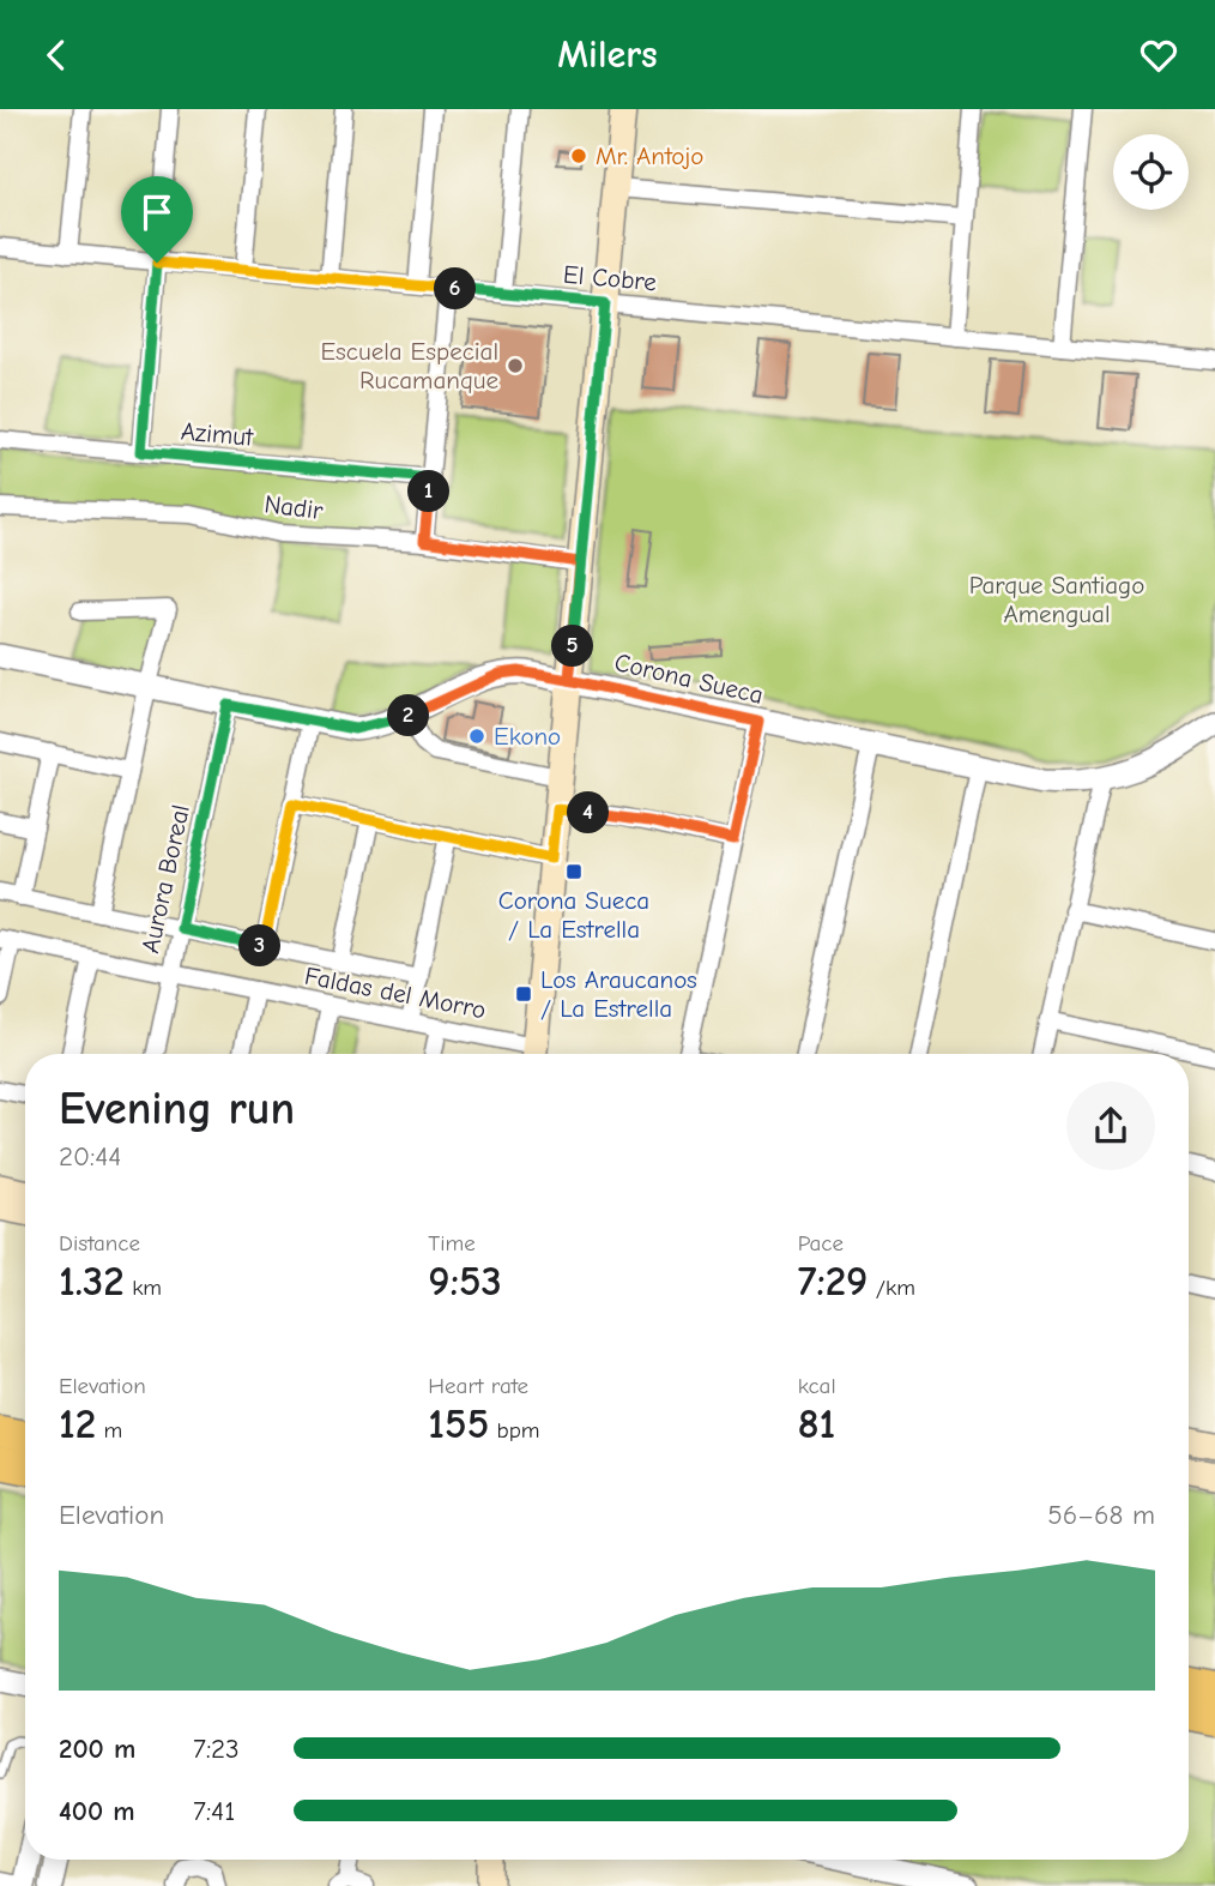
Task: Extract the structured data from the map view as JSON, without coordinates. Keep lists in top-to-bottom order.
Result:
{
  "streets": {
    "street": [
      "El Cobre",
      "Azimut",
      "Nadir",
      "Corona Sueca",
      "Aurora Boreal",
      "Faldas del Morro"
    ]
  },
  "crossings": [
    ["Corona Sueca", "Aurora Boreal"],
    ["Aurora Boreal", "Faldas del Morro"]
  ],
  "parks": ["Parque Santiago Amengual"],
  "places": {
    "other": ["Mr. Antojo", "Escuela Especial Rucamanque", "Ekono"],
    "transit": ["Corona Sueca / La Estrella", "Los Araucanos / La Estrella"]
  },
  "page": {
    "header": "Milers",
    "pins": [
      "6",
      "1",
      "5",
      "2",
      "4",
      "3"
    ],
    "heading": ["Evening run", "20:44"],
    "stats": [
      ["Distance", "1.32 km"],
      ["Time", "9:53"],
      ["Pace", "7:29 /km"],
      ["Elevation", "12 m"],
      ["Heart rate", "155 bpm"],
      ["kcal", "81"]
    ],
    "chart": ["Elevation", "56–68 m"],
    "list": [
      {
        "name": "200 m",
        "note": "7:23"
      },
      {
        "name": "400 m",
        "note": "7:41"
      }
    ]
  }
}
